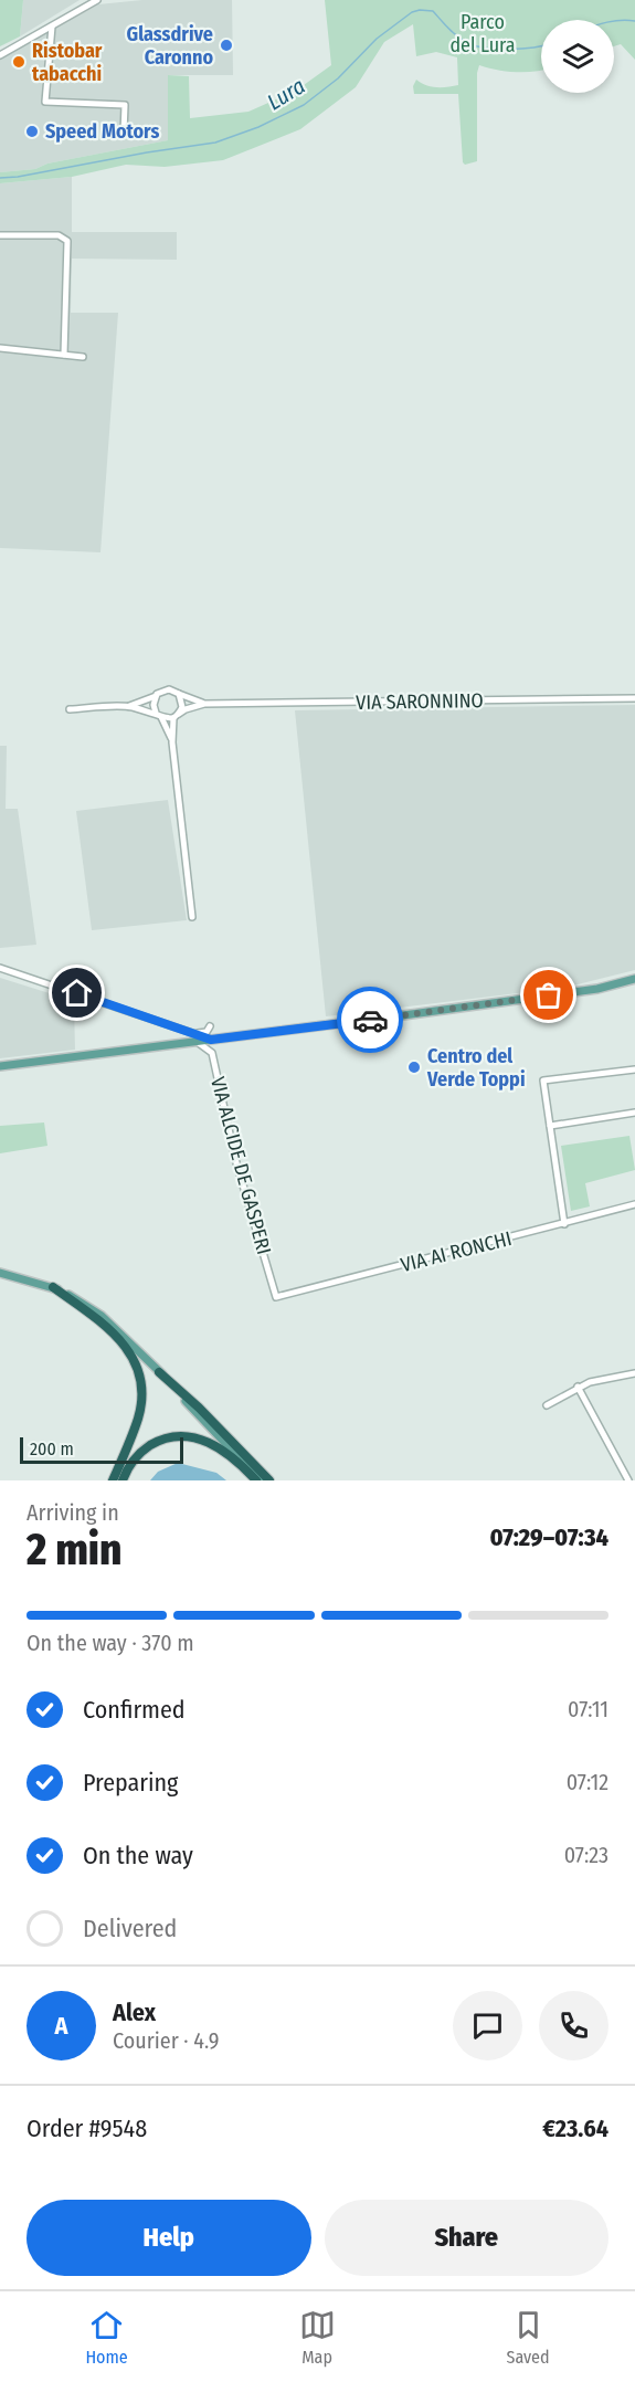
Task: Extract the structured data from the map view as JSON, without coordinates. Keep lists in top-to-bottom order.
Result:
{
  "streets": {
    "street": ["VIA SARONNINO", "VIA ALCIDE DE GASPERI", "VIA AI RONCHI"]
  },
  "crossings": [
    ["VIA ALCIDE DE GASPERI", "VIA AI RONCHI"]
  ],
  "water": ["Lura"],
  "parks": ["Parco del Lura"],
  "places": [
    "Glassdrive Caronno",
    "Ristobar tabacchi",
    "Speed Motors",
    "Centro del Verde Toppi"
  ],
  "scale_bar": "200 m",
  "page": {
    "scale": "200 m",
    "heading": ["2 min", "Arriving in", "07:29–07:34"],
    "panel": [
      "Alex",
      "Courier · 4.9",
      "Order #9548",
      "€23.64"
    ],
    "bar": "On the way · 370 m",
    "list": [
      ["Confirmed", "07:11"],
      ["Preparing", "07:12"],
      ["On the way", "07:23"],
      "Delivered"
    ],
    "round": "A",
    "buttons": ["Help", "Share"],
    "tabs": ["Home", "Map", "Saved"]
  }
}
